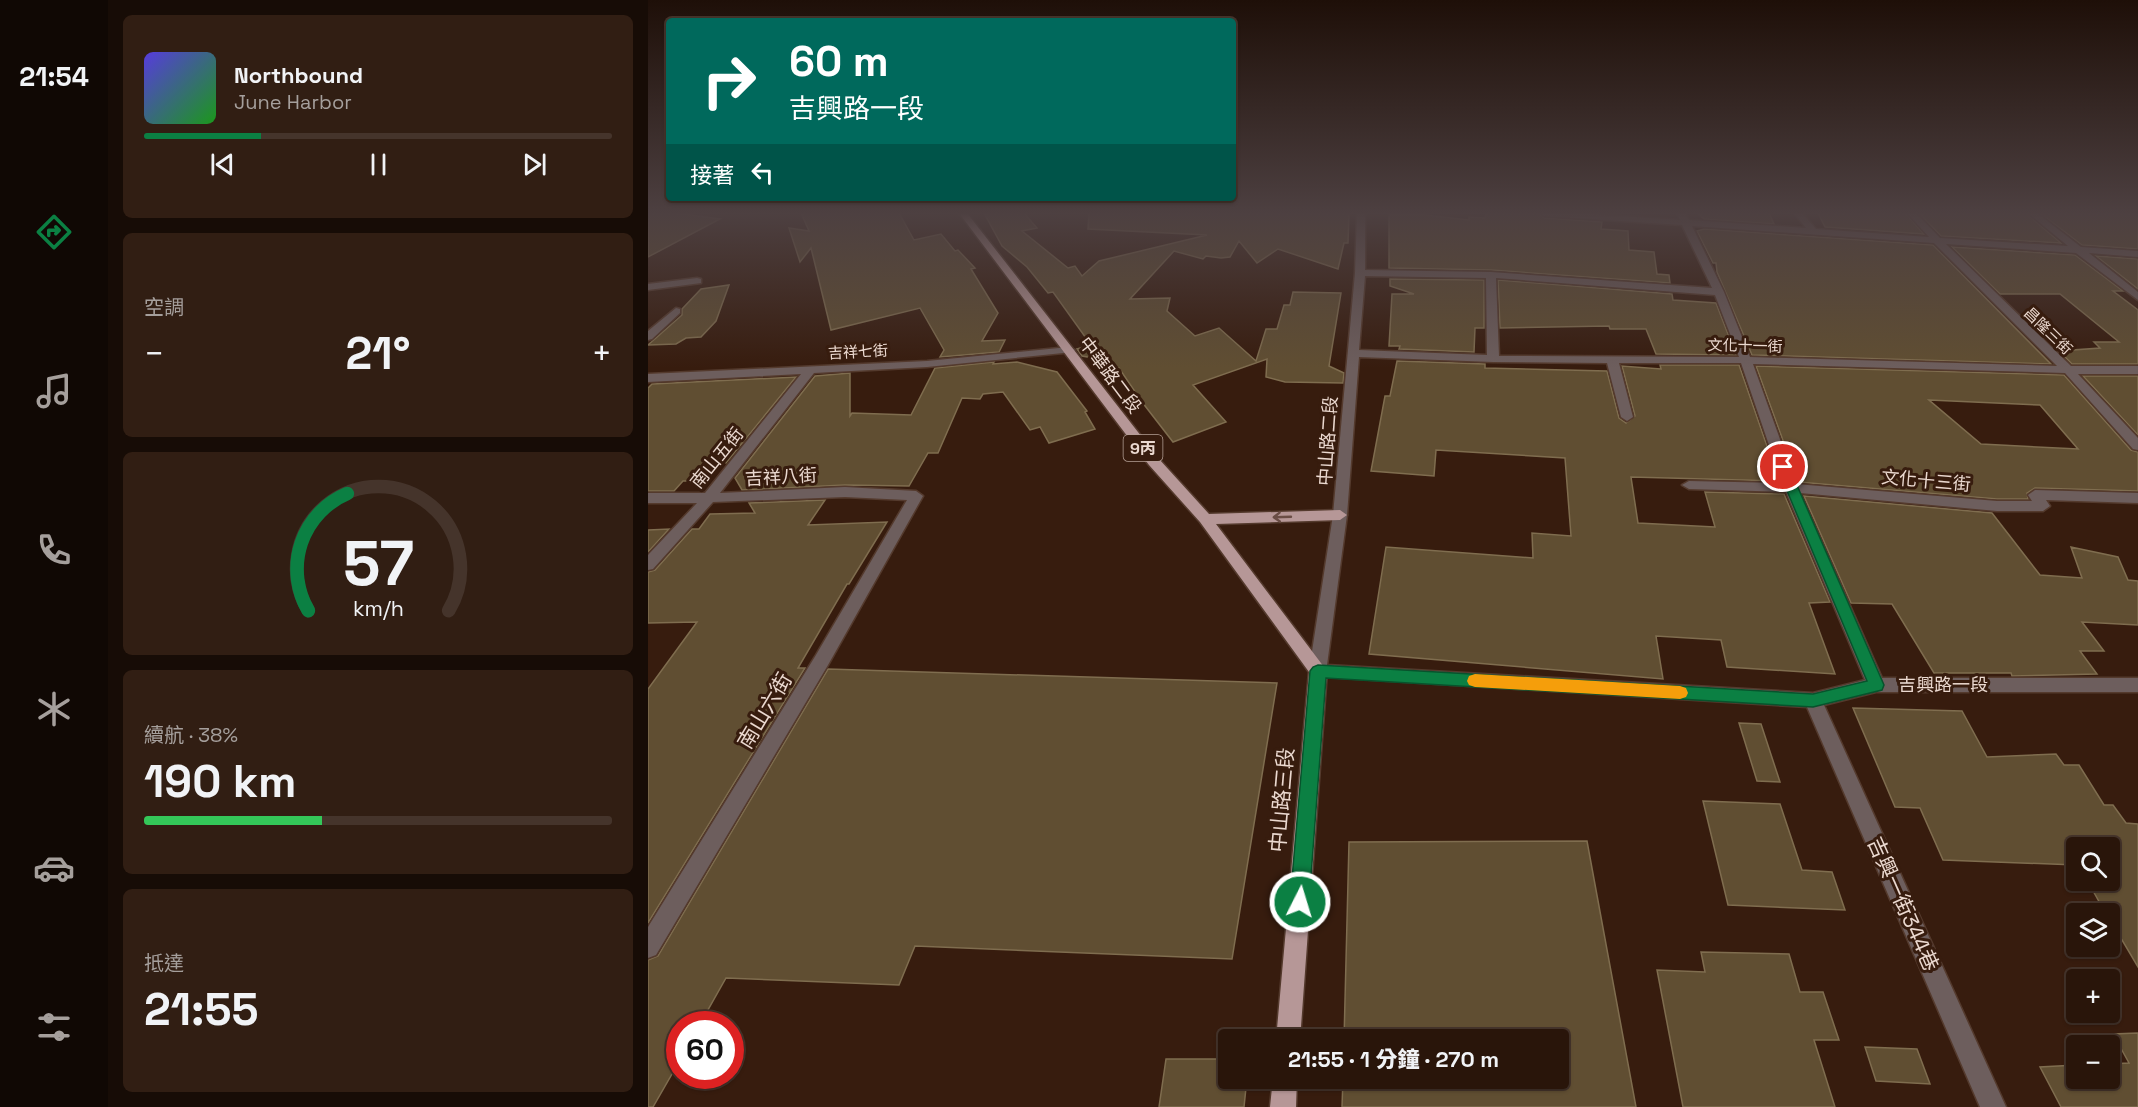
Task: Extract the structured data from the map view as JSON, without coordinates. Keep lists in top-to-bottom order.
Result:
{
  "streets": {
    "main road": ["中華路二段", "9丙", "中山路三段"],
    "street": [
      "昌隆三街",
      "文化十一街",
      "吉祥七街",
      "中山路二段",
      "南山五街",
      "吉祥八街",
      "文化十三街",
      "吉興路一段",
      "南山六街",
      "吉興一街344巷"
    ]
  },
  "crossings": [
    ["昌隆三街", "文化十一街"],
    ["文化十一街", "中山路二段"],
    ["吉祥七街", "中華路二段"],
    ["吉祥七街", "南山五街"],
    ["中華路二段", "中山路二段"],
    ["中華路二段", "吉興路一段"],
    ["中華路二段", "中山路三段"],
    ["中山路二段", "吉興路一段"],
    ["中山路二段", "中山路三段"],
    ["南山五街", "吉祥八街"],
    ["吉祥八街", "南山六街"],
    ["吉興路一段", "中山路三段"],
    ["吉興路一段", "吉興一街344巷"]
  ],
  "page": {
    "tabs": "21:54",
    "turn": ["60 m", "吉興路一段"],
    "song": ["Northbound", "June Harbor"],
    "then": "接著",
    "tile": [
      "空調",
      ["續航 · 38%", "190 km"],
      ["抵達", "21:55"]
    ],
    "heat": ["−", "21°", "+"],
    "map_buttons": ["+", "−"],
    "limit": "60",
    "trip": "21:55 · 1 分鐘 · 270 m",
    "gauge": ["57", "km/h"]
  }
}
